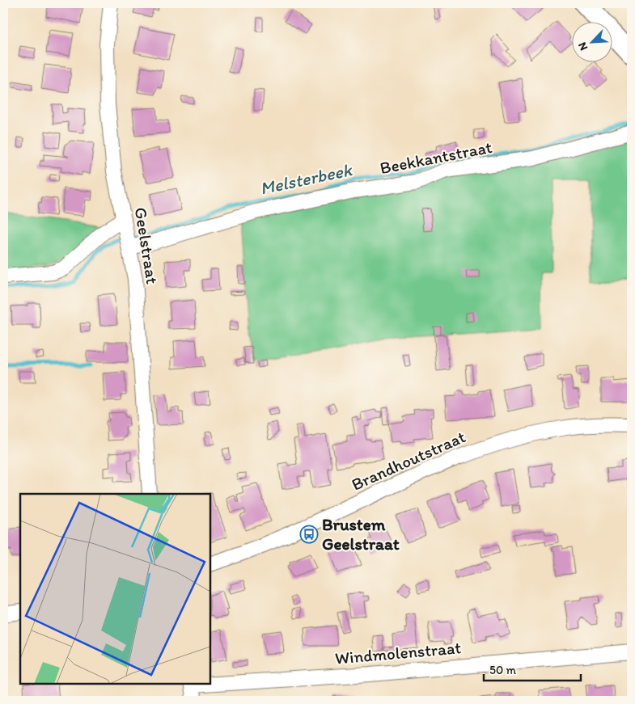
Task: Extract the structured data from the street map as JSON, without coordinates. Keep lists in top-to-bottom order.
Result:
{
  "streets": {
    "street": [
      "Beekkantstraat",
      "Geelstraat",
      "Brandhoutstraat",
      "Windmolenstraat"
    ]
  },
  "crossings": [
    ["Beekkantstraat", "Geelstraat"]
  ],
  "water": ["Melsterbeek"],
  "places": {
    "bus stop": ["Brustem Geelstraat"]
  },
  "scale_bar": "50 m",
  "north": "bottom left"
}
